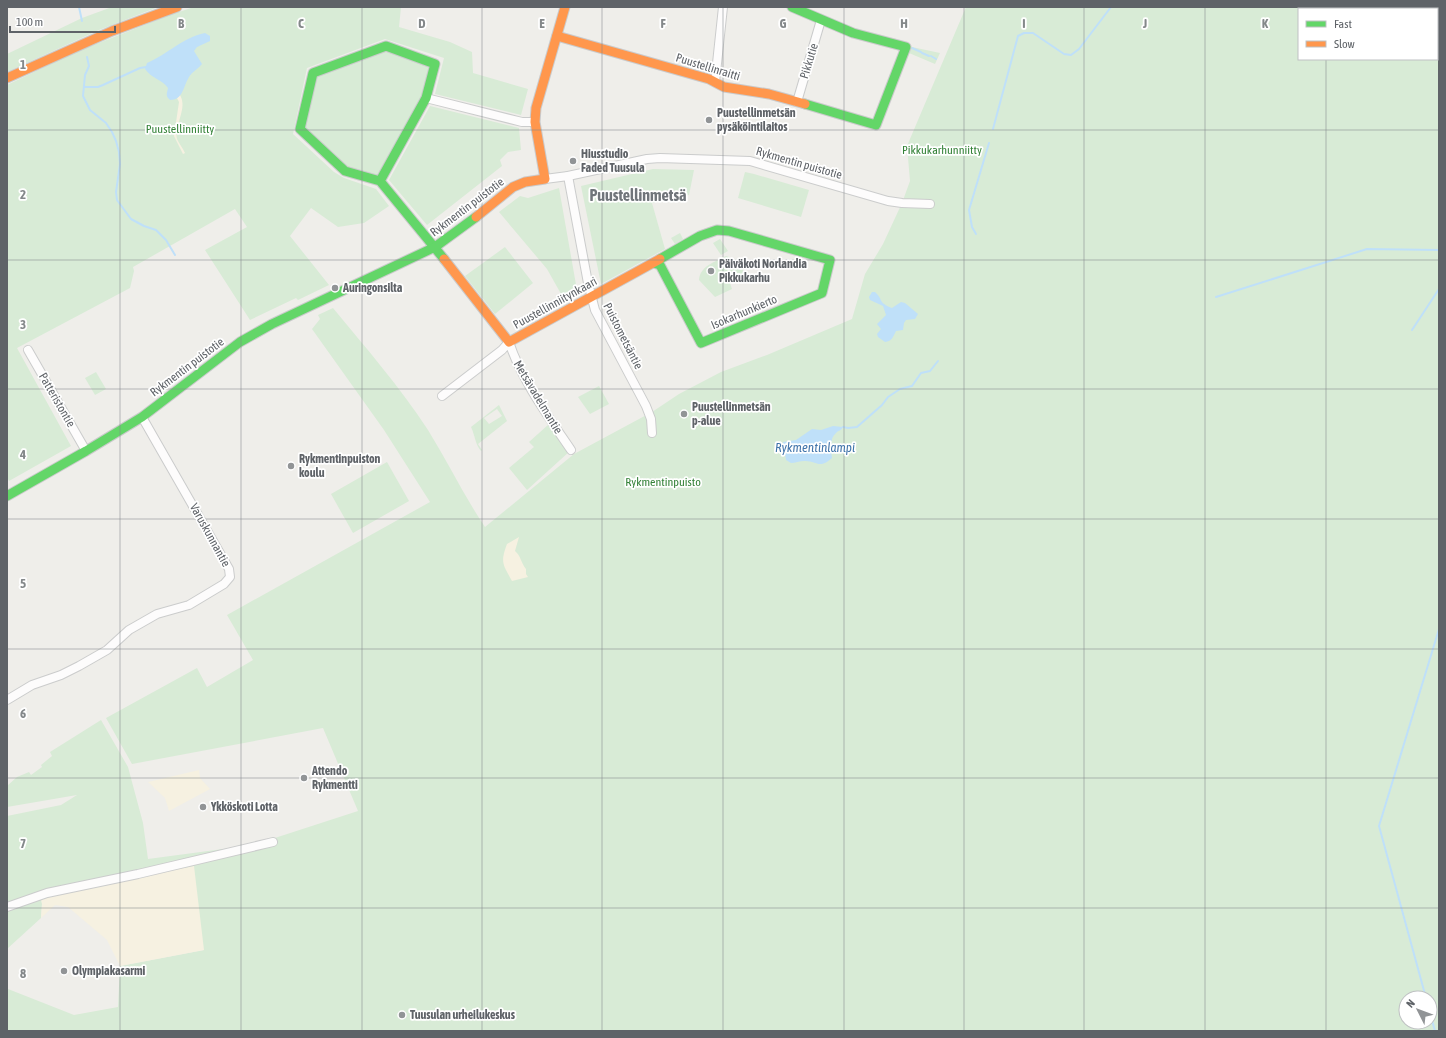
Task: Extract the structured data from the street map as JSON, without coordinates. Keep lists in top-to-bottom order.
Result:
{
  "streets": {
    "street": [
      "Pikkutie",
      "Puustellinraitti",
      "Rykmentin puistotie",
      "Puustellinniitynkaari",
      "Isokarhunkierto",
      "Puistometsäntie",
      "Metsävadelmantie",
      "Patteristontie",
      "Varuskunnantie"
    ]
  },
  "crossings": [
    ["Pikkutie", "Puustellinraitti"],
    ["Rykmentin puistotie", "Puustellinniitynkaari"],
    ["Rykmentin puistotie", "Puistometsäntie"],
    ["Rykmentin puistotie", "Patteristontie"],
    ["Rykmentin puistotie", "Varuskunnantie"],
    ["Puustellinniitynkaari", "Isokarhunkierto"],
    ["Puustellinniitynkaari", "Puistometsäntie"],
    ["Puustellinniitynkaari", "Metsävadelmantie"]
  ],
  "districts": ["Puustellinmetsä"],
  "water": ["Rykmentinlampi"],
  "parks": ["Puustellinniitty", "Pikkukarhunniitty", "Rykmentinpuisto"],
  "places": [
    "Puustellinmetsän pysäköintilaitos",
    "Hiusstudio Faded Tuusula",
    "Päiväkoti Norlandia Pikkukarhu",
    "Auringonsilta",
    "Puustellinmetsän p-alue",
    "Rykmentinpuiston koulu",
    "Attendo Rykmentti",
    "Ykköskoti Lotta",
    "Olympiakasarmi",
    "Tuusulan urheilukeskus"
  ],
  "legend": ["Fast", "Slow"],
  "scale_bar": "100 m",
  "north": "top left",
  "grid": {
    "columns": [
      "B",
      "C",
      "D",
      "E",
      "F",
      "G",
      "H",
      "I",
      "J",
      "K"
    ],
    "rows": [
      "1",
      "2",
      "3",
      "4",
      "5",
      "6",
      "7",
      "8"
    ]
  }
}
